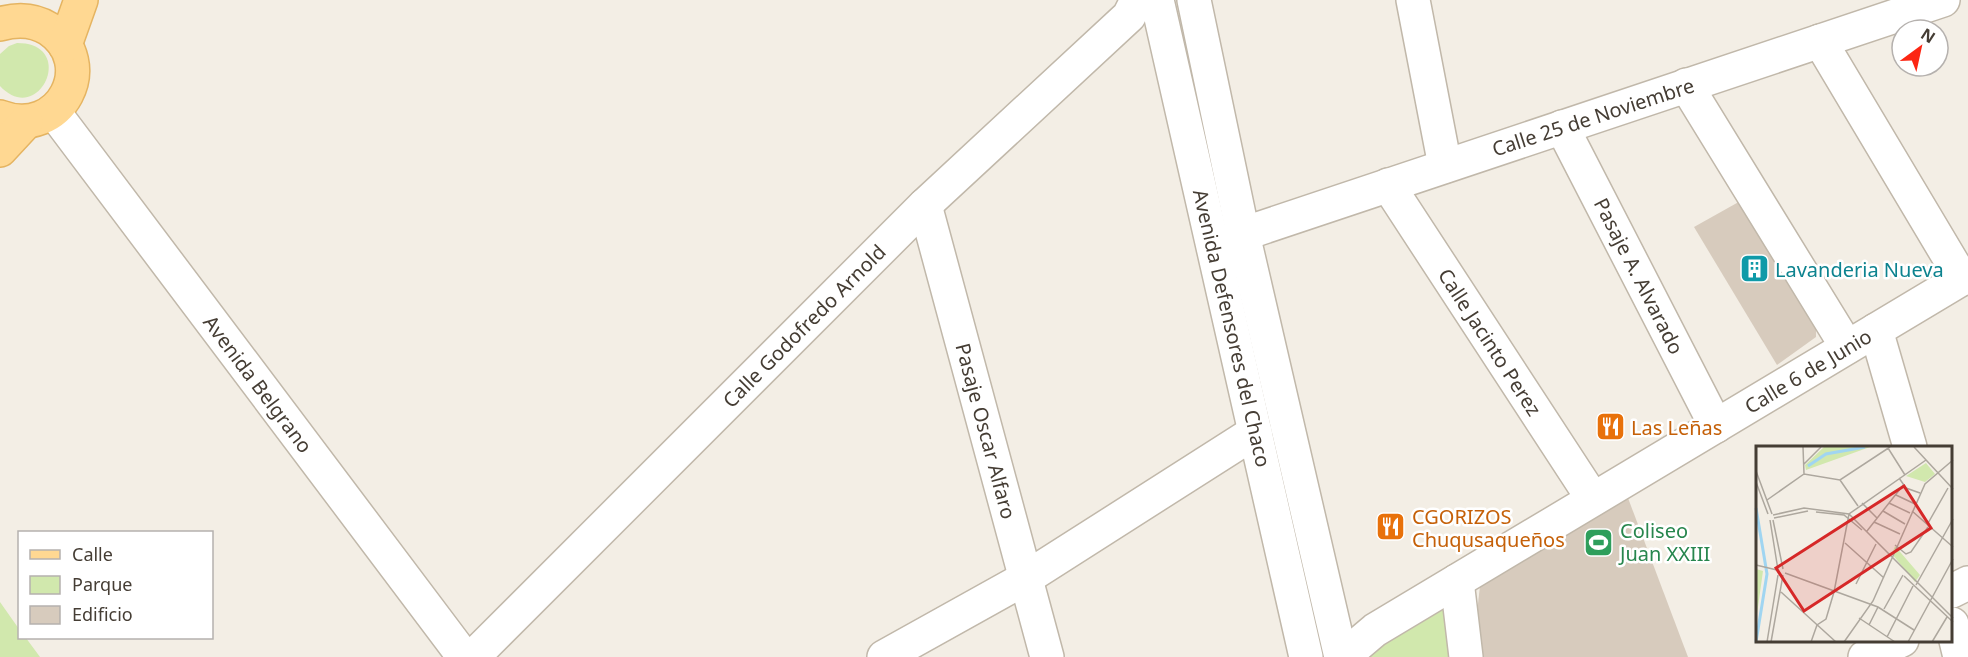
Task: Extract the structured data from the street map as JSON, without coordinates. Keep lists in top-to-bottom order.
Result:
{
  "streets": {
    "street": [
      "Calle 25 de Noviembre",
      "Pasaje A. Alvarado",
      "Calle Godofredo Arnold",
      "Avenida Defensores del Chaco",
      "Calle Jacinto Perez",
      "Calle 6 de Junio",
      "Avenida Belgrano",
      "Pasaje Oscar Alfaro"
    ]
  },
  "crossings": [
    ["Calle 25 de Noviembre", "Pasaje A. Alvarado"],
    ["Calle 25 de Noviembre", "Avenida Defensores del Chaco"],
    ["Calle 25 de Noviembre", "Calle Jacinto Perez"],
    ["Pasaje A. Alvarado", "Calle 6 de Junio"],
    ["Calle Godofredo Arnold", "Pasaje Oscar Alfaro"],
    ["Avenida Defensores del Chaco", "Calle 6 de Junio"],
    ["Calle Jacinto Perez", "Calle 6 de Junio"]
  ],
  "places": {
    "building": ["Lavanderia Nueva"],
    "restaurant": ["Las Leñas", "CGORIZOS Chuqusaqueños"],
    "sports": ["Coliseo Juan XXIII"]
  },
  "legend": ["Calle", "Parque", "Edificio"],
  "north": "top right"
}
